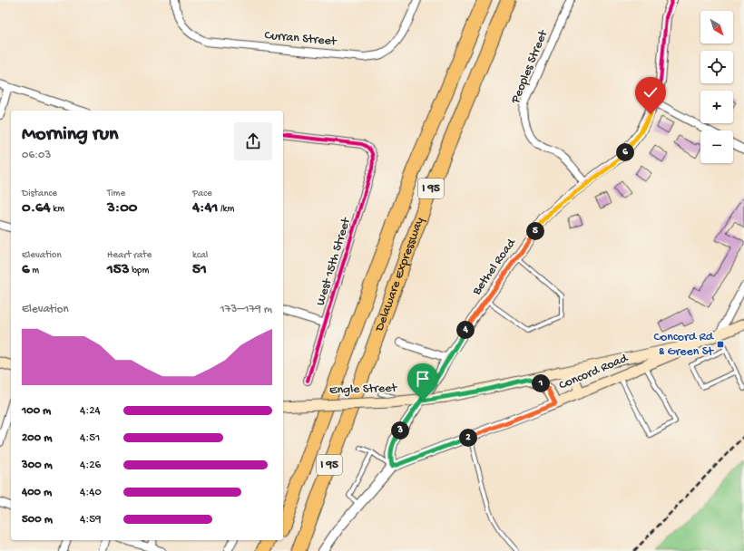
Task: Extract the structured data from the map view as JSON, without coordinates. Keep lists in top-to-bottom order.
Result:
{
  "streets": {
    "highway": ["I 95", "Delaware Expressway"],
    "main road": ["Concord Road", "Engle Street"],
    "street": [
      "Curran Street",
      "Peoples Street",
      "West 15th Street",
      "Bethel Road"
    ]
  },
  "crossings": [
    ["Peoples Street", "Bethel Road"],
    ["Bethel Road", "Concord Road"],
    ["Concord Road", "Engle Street"]
  ],
  "places": {
    "transit": ["Concord Rd & Green St"]
  },
  "north": "bottom right",
  "page": {
    "map_buttons": ["+", "−"],
    "heading": ["Morning run", "06:03"],
    "pins": [
      "6",
      "5",
      "4",
      "1",
      "3",
      "2"
    ],
    "stats": [
      ["Distance", "0.64 km"],
      ["Time", "3:00"],
      ["Pace", "4:41 /km"],
      ["Elevation", "6 m"],
      ["Heart rate", "153 bpm"],
      ["kcal", "51"]
    ],
    "chart": ["Elevation", "173–179 m"],
    "list": [
      {
        "name": "100 m",
        "note": "4:24"
      },
      {
        "name": "200 m",
        "note": "4:51"
      },
      {
        "name": "300 m",
        "note": "4:26"
      },
      {
        "name": "400 m",
        "note": "4:40"
      },
      {
        "name": "500 m",
        "note": "4:59"
      }
    ]
  }
}
